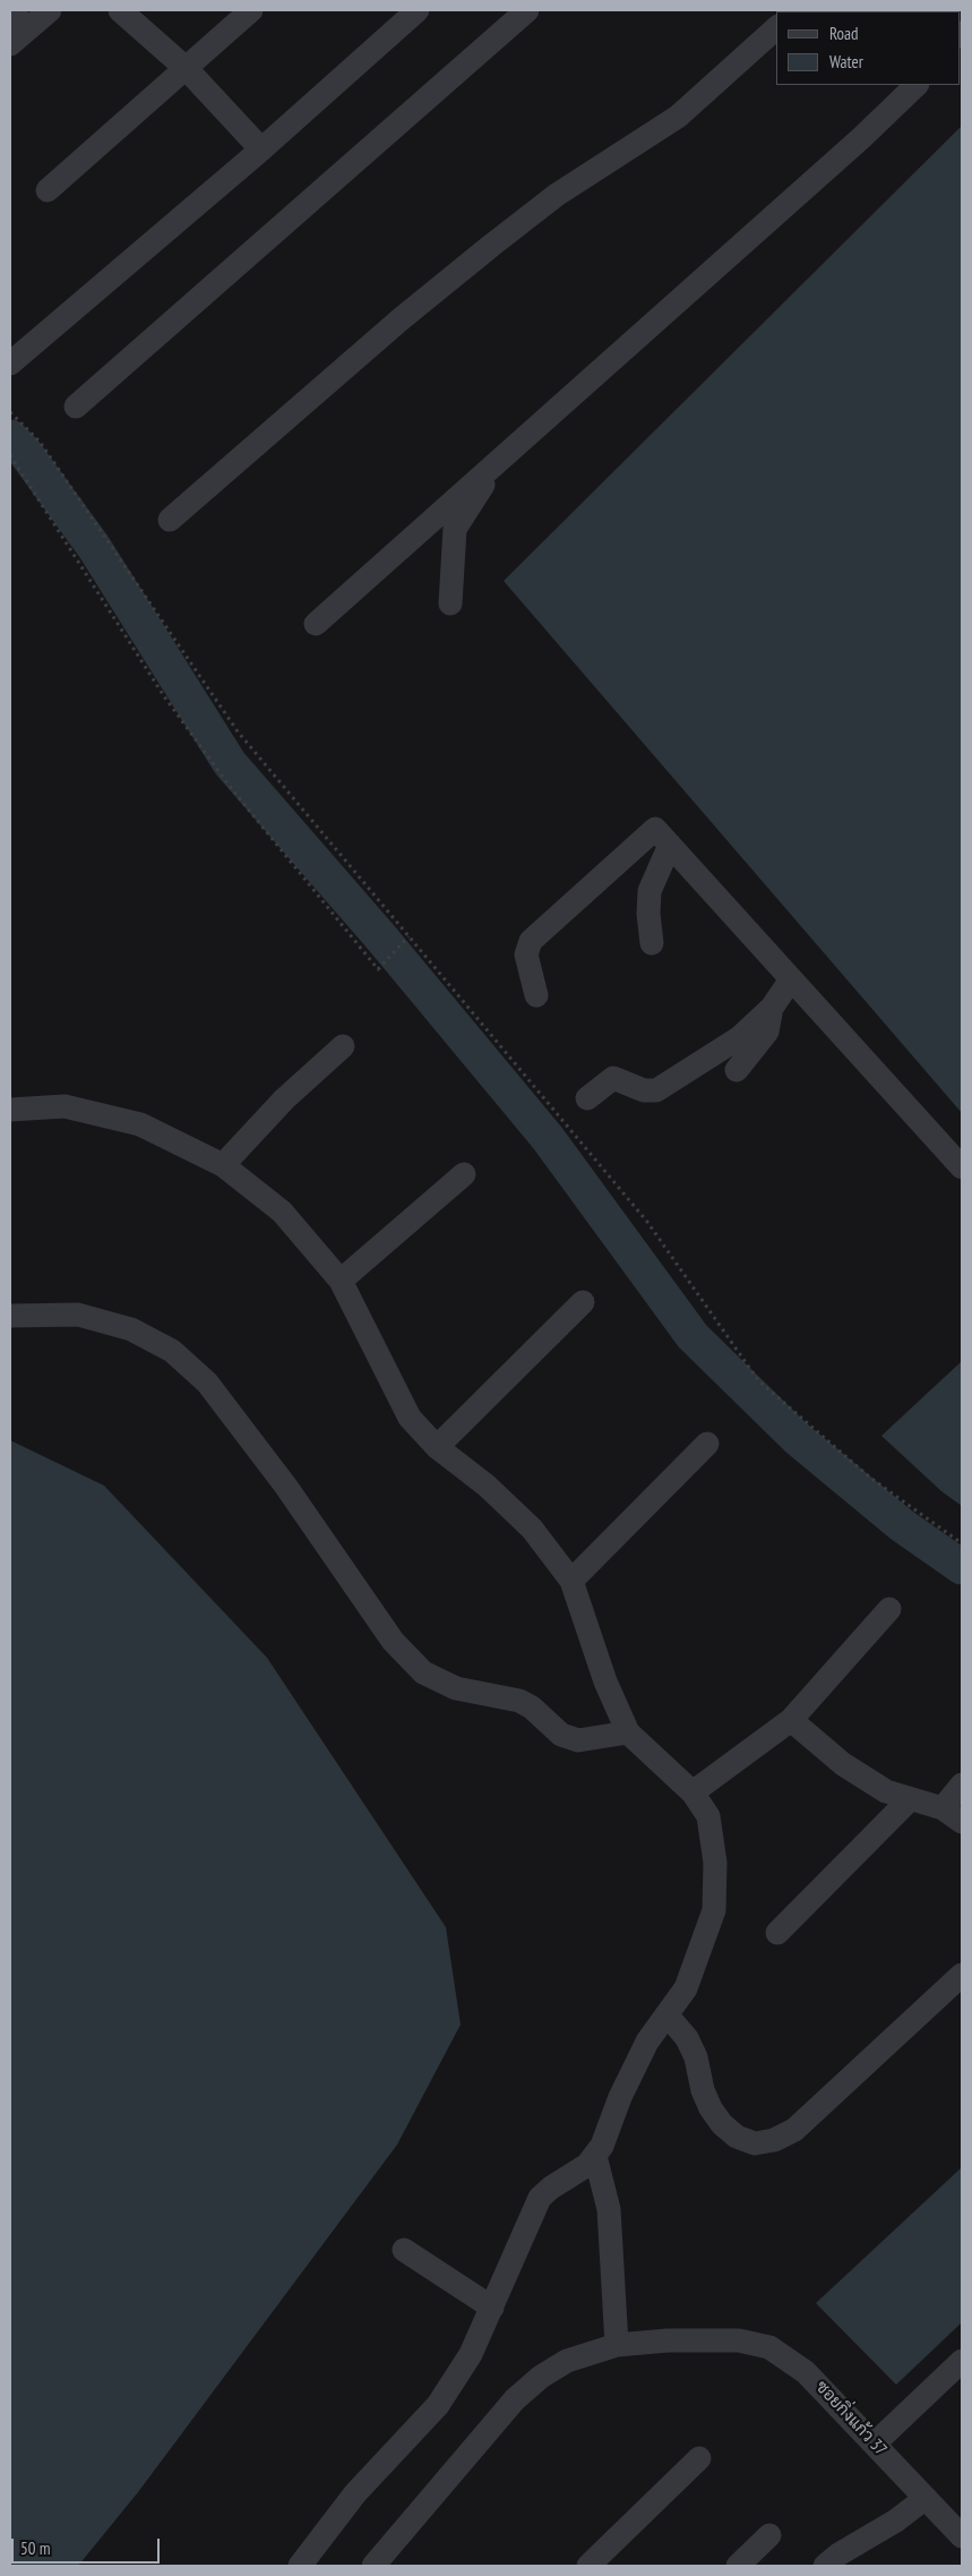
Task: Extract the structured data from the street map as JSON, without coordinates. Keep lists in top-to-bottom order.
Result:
{
  "streets": {
    "street": ["ซอยกิ่งแก้ว 37"]
  },
  "legend": ["Road", "Water"],
  "scale_bar": "50 m"
}
